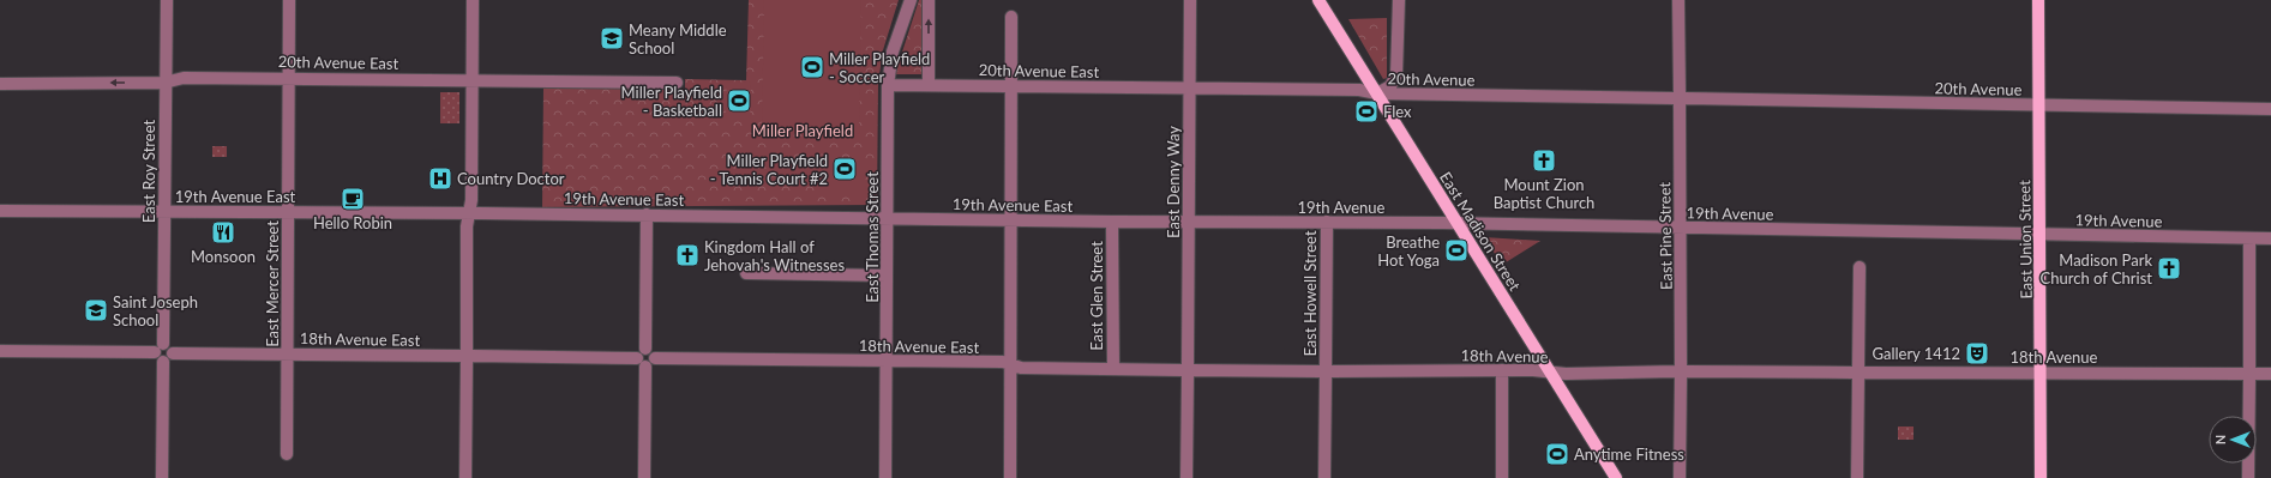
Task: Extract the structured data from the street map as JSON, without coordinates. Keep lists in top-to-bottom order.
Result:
{
  "streets": {
    "main road": ["East Madison Street", "East Union Street"],
    "street": [
      "20th Avenue East",
      "20th Avenue",
      "East Roy Street",
      "East Denny Way",
      "19th Avenue East",
      "19th Avenue",
      "East Pine Street",
      "East Thomas Street",
      "East Mercer Street",
      "East Howell Street",
      "East Glen Street",
      "18th Avenue East",
      "18th Avenue"
    ]
  },
  "crossings": [
    ["20th Avenue East", "20th Avenue"],
    ["20th Avenue East", "East Roy Street"],
    ["20th Avenue East", "East Denny Way"],
    ["20th Avenue East", "East Thomas Street"],
    ["20th Avenue East", "East Mercer Street"],
    ["20th Avenue", "East Denny Way"],
    ["20th Avenue", "East Madison Street"],
    ["20th Avenue", "East Pine Street"],
    ["20th Avenue", "East Union Street"],
    ["East Roy Street", "19th Avenue East"],
    ["East Roy Street", "18th Avenue East"],
    ["East Denny Way", "19th Avenue East"],
    ["East Denny Way", "19th Avenue"],
    ["East Denny Way", "18th Avenue East"],
    ["East Denny Way", "18th Avenue"],
    ["19th Avenue East", "19th Avenue"],
    ["19th Avenue East", "East Thomas Street"],
    ["19th Avenue East", "East Mercer Street"],
    ["19th Avenue East", "East Glen Street"],
    ["19th Avenue", "East Madison Street"],
    ["19th Avenue", "East Pine Street"],
    ["19th Avenue", "East Union Street"],
    ["19th Avenue", "East Howell Street"],
    ["East Madison Street", "18th Avenue"],
    ["East Pine Street", "18th Avenue"],
    ["East Thomas Street", "18th Avenue East"],
    ["East Union Street", "18th Avenue"],
    ["East Mercer Street", "18th Avenue East"],
    ["East Howell Street", "18th Avenue"],
    ["East Glen Street", "18th Avenue East"],
    ["18th Avenue East", "18th Avenue"]
  ],
  "parks": ["Miller Playfield"],
  "places": {
    "school or university": ["Meany Middle School", "Saint Joseph School"],
    "sports": [
      "Miller Playfield - Soccer",
      "Miller Playfield - Basketball",
      "Flex",
      "Miller Playfield - Tennis Court #2",
      "Breathe Hot Yoga",
      "Anytime Fitness"
    ],
    "church": ["Mount Zion Baptist Church", "Kingdom Hall of Jehovah's Witnesses", "Madison Park Church of Christ"],
    "hospital": ["Country Doctor"],
    "cafe": ["Hello Robin"],
    "restaurant": ["Monsoon"],
    "theatre": ["Gallery 1412"]
  },
  "north": "left"
}
